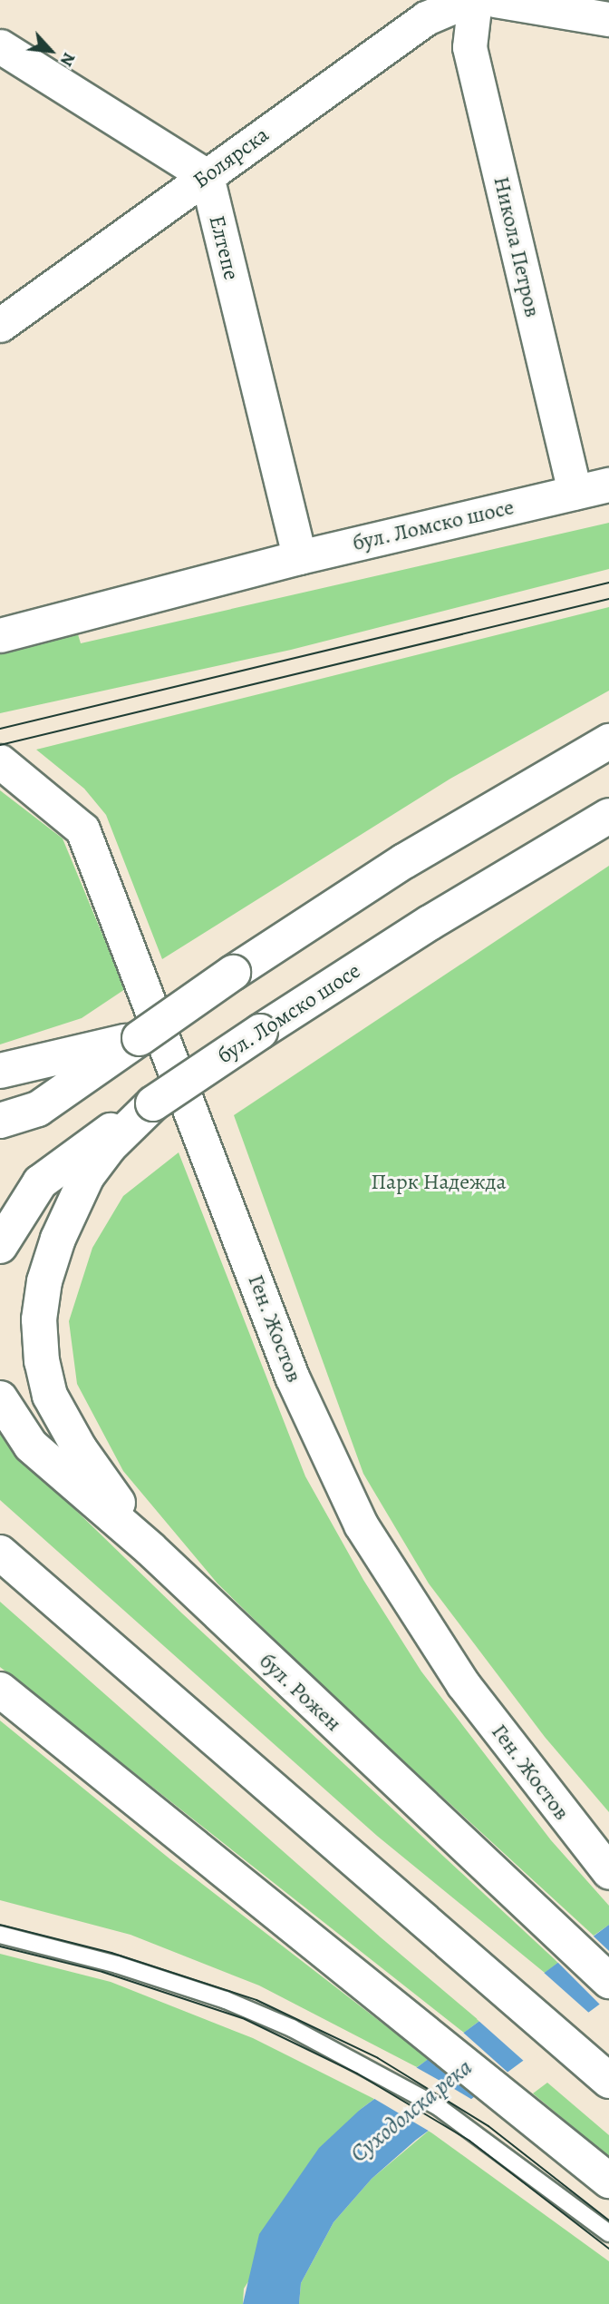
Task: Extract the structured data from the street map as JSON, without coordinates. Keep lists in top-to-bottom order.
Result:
{
  "streets": {
    "main road": ["бул. Ломско шосе", "бул. Рожен"],
    "street": [
      "Болярска",
      "Никола Петров",
      "Елтепе",
      "Ген. Жостов"
    ]
  },
  "crossings": [
    ["Болярска", "Елтепе"],
    ["Никола Петров", "бул. Ломско шосе"],
    ["Елтепе", "бул. Ломско шосе"]
  ],
  "water": ["Суходолска река"],
  "parks": ["Парк Надежда"],
  "north": "bottom right"
}
